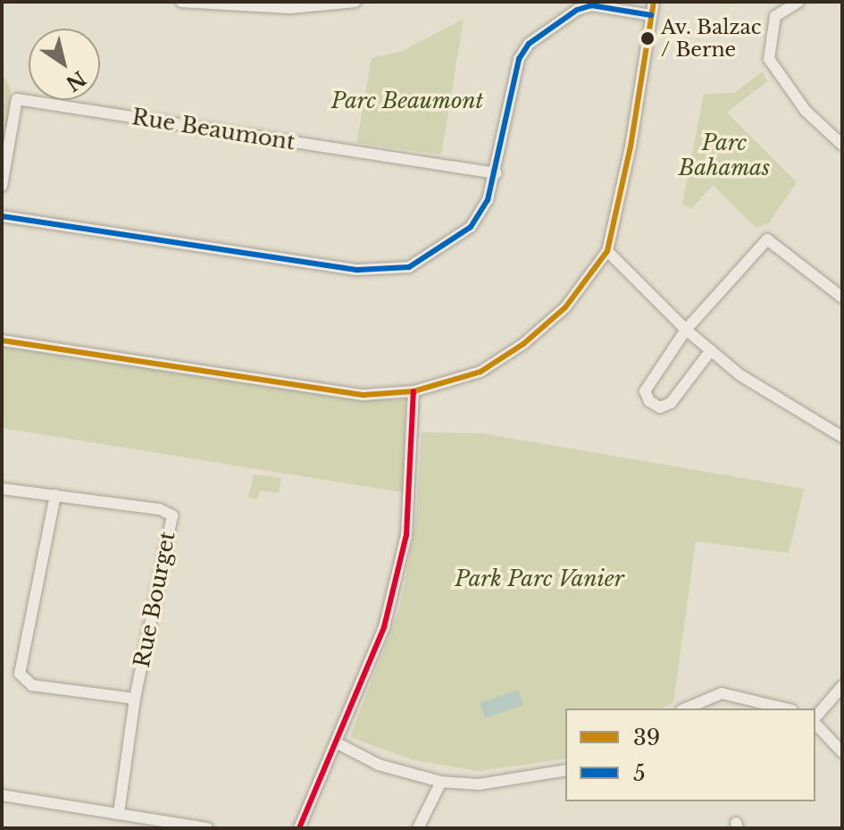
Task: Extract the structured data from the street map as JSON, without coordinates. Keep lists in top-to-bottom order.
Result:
{
  "streets": {
    "street": ["Rue Beaumont", "Rue Bourget"]
  },
  "parks": ["Parc Beaumont", "Parc Bahamas", "Park Parc Vanier"],
  "places": ["Av. Balzac / Berne"],
  "lines": ["transit line 39", "transit line 5"],
  "legend": ["39", "5"],
  "north": "bottom right"
}
